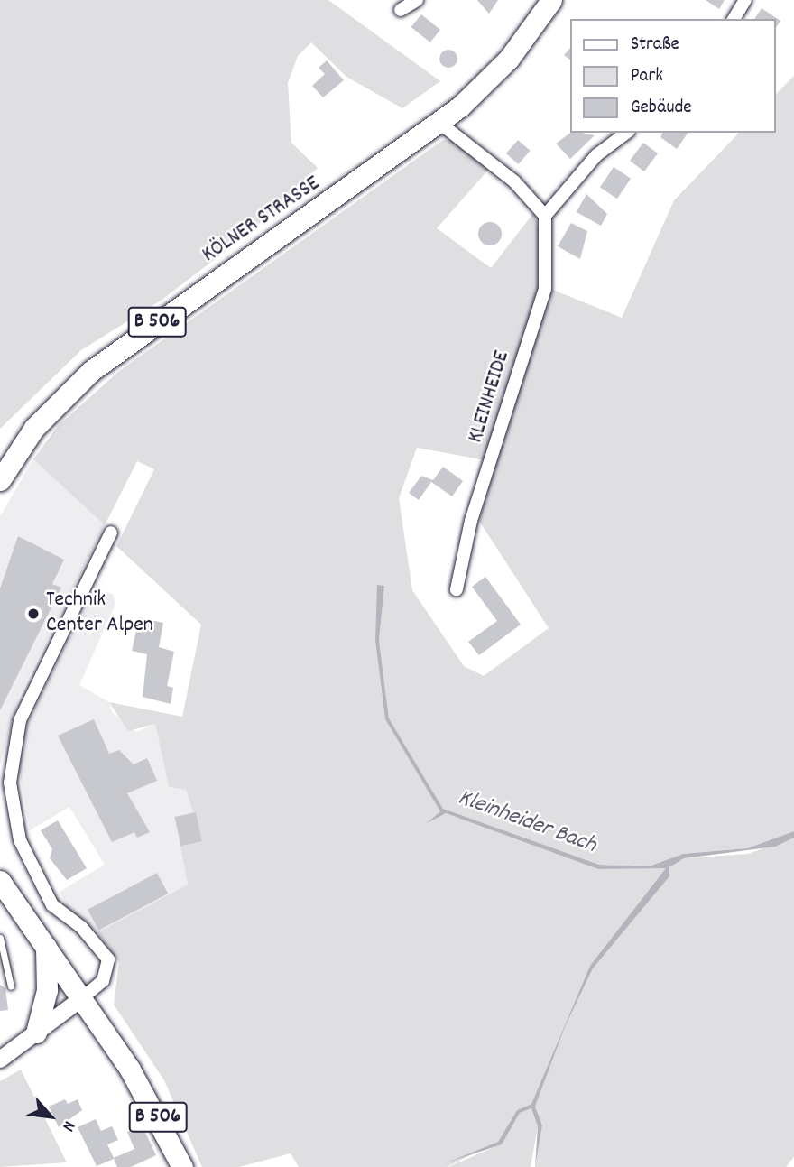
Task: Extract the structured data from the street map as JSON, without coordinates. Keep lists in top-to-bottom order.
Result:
{
  "streets": {
    "main road": ["KÖLNER STRASSE", "B 506"],
    "street": ["KLEINHEIDE"]
  },
  "water": ["Kleinheider Bach"],
  "places": ["Technik Center Alpen"],
  "legend": ["Straße", "Park", "Gebäude"],
  "north": "bottom right"
}
